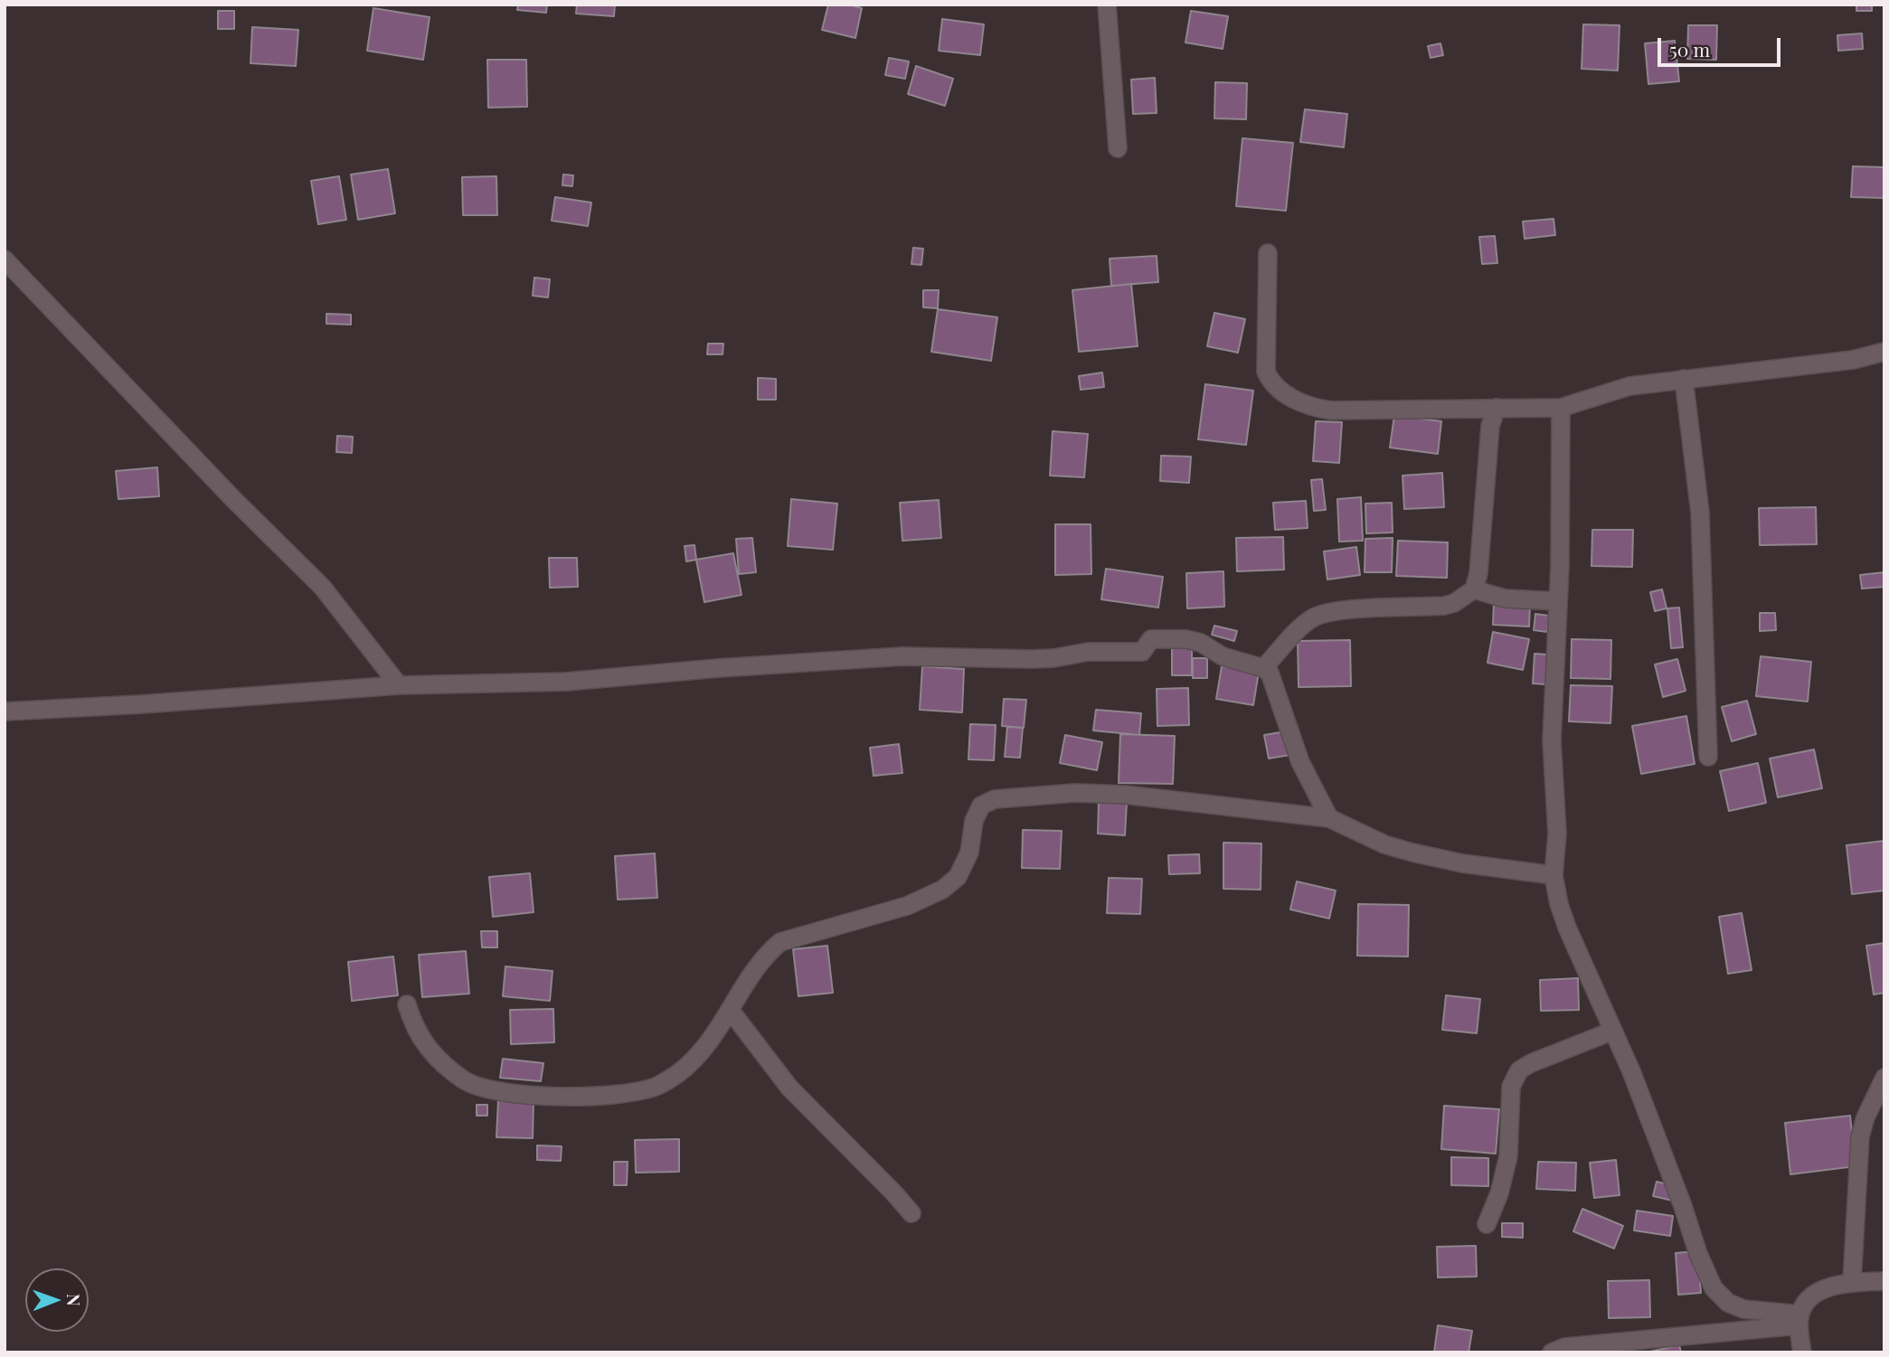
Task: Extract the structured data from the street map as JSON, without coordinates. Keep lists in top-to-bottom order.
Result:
{
  "scale_bar": "50 m",
  "north": "right"
}
